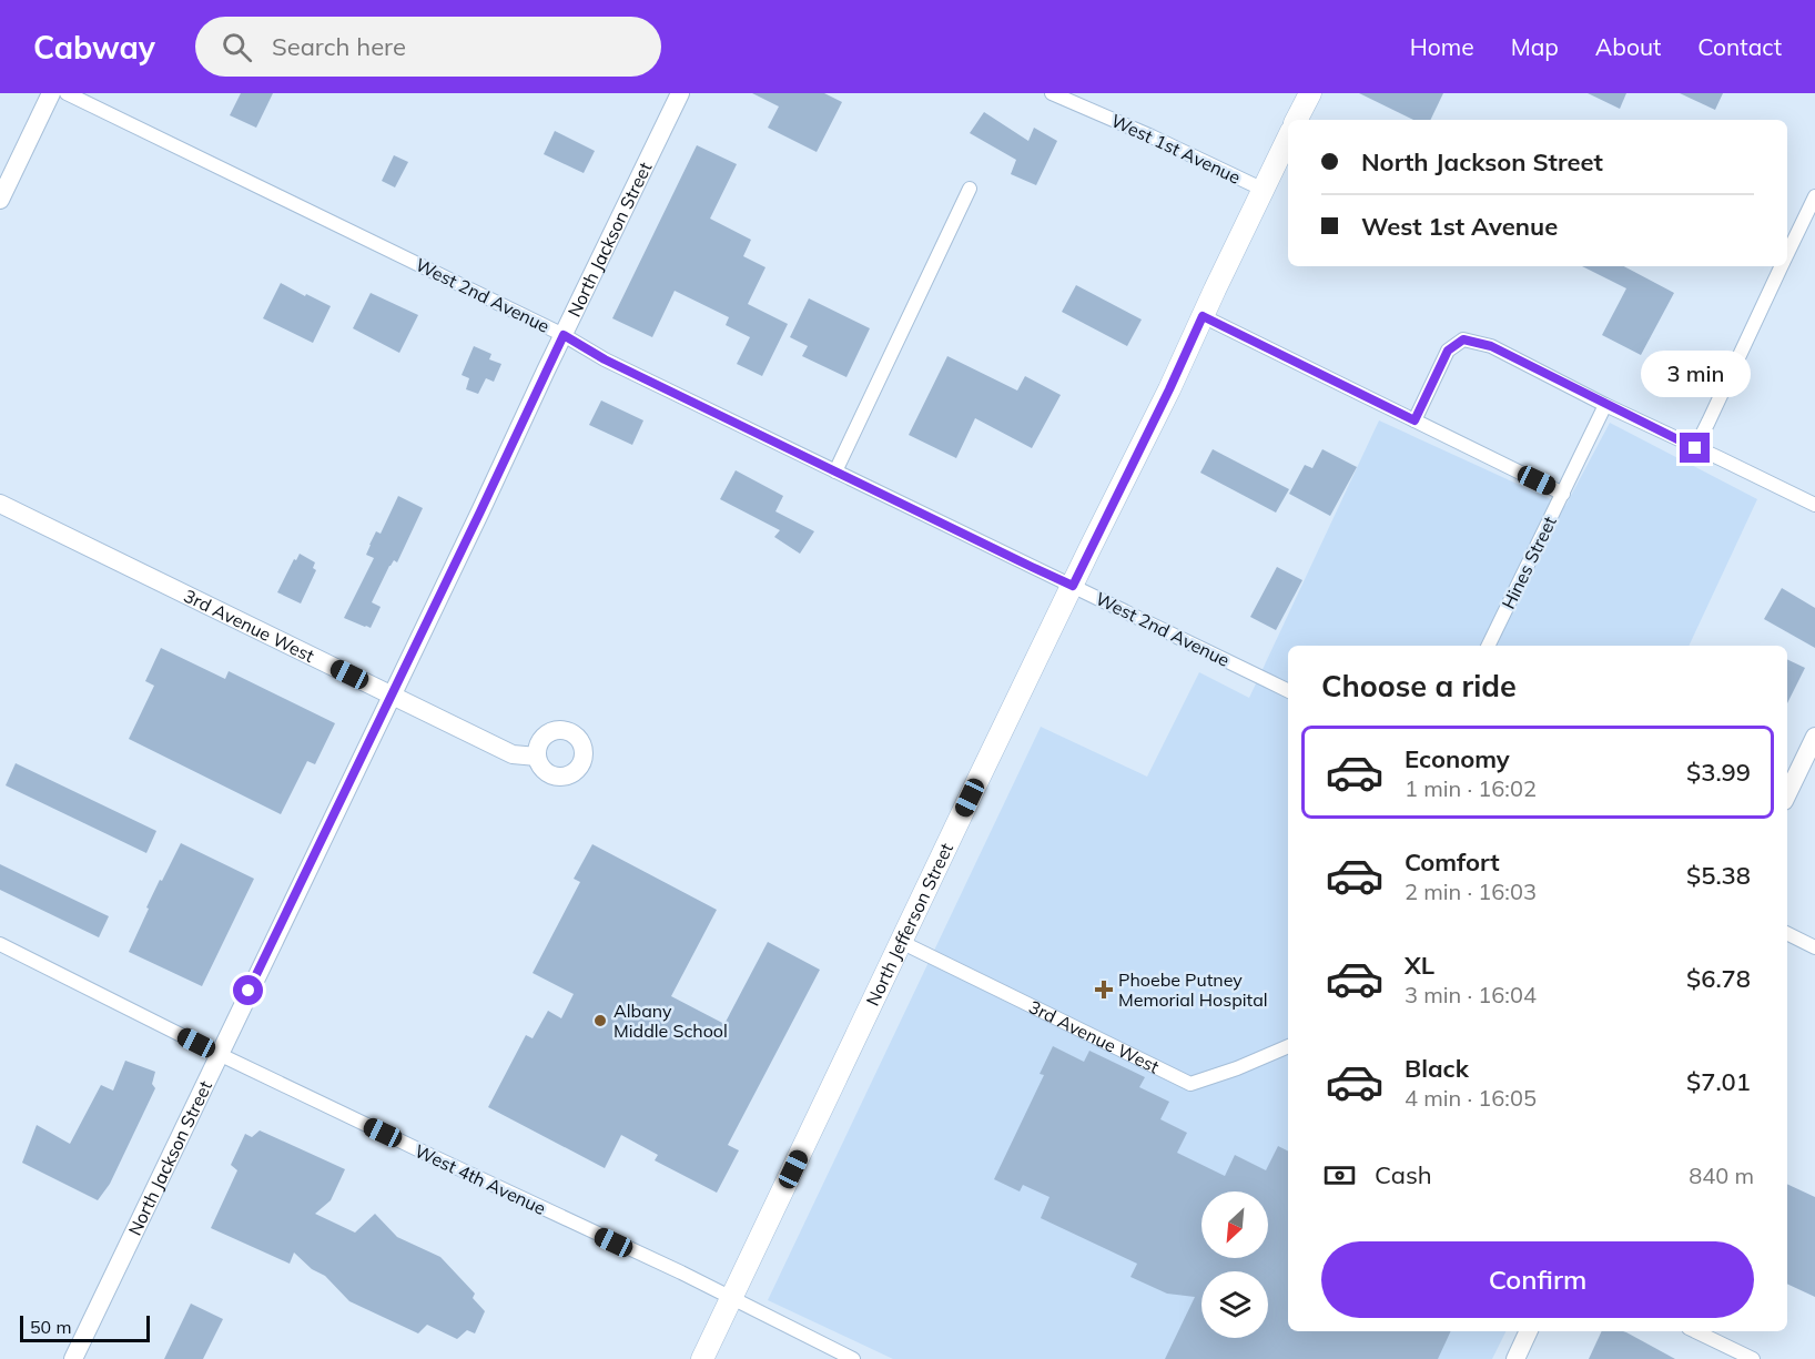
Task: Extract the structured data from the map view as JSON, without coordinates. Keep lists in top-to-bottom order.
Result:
{
  "streets": {
    "main road": ["North Jefferson Street"],
    "street": [
      "West 1st Avenue",
      "North Jackson Street",
      "West 2nd Avenue",
      "Hines Street",
      "3rd Avenue West",
      "West 4th Avenue"
    ]
  },
  "crossings": [
    ["West 1st Avenue", "North Jefferson Street"],
    ["North Jackson Street", "West 2nd Avenue"],
    ["North Jackson Street", "3rd Avenue West"],
    ["North Jackson Street", "West 4th Avenue"],
    ["West 2nd Avenue", "North Jefferson Street"],
    ["3rd Avenue West", "North Jefferson Street"],
    ["North Jefferson Street", "West 4th Avenue"]
  ],
  "places": {
    "health": ["Phoebe Putney Memorial Hospital"],
    "other": ["Albany Middle School"]
  },
  "scale_bar": "50 m",
  "north": "bottom left",
  "page": {
    "header": "Cabway",
    "search": "Search here",
    "nav": [
      "Home",
      "Map",
      "About",
      "Contact"
    ],
    "banner": ["North Jackson Street", "West 1st Avenue"],
    "bubble": "3 min",
    "heading": "Choose a ride",
    "list": [
      {
        "name": "Economy",
        "note": "1 min · 16:02",
        "value": "$3.99"
      },
      {
        "name": "Comfort",
        "note": "2 min · 16:03",
        "value": "$5.38"
      },
      {
        "name": "XL",
        "note": "3 min · 16:04",
        "value": "$6.78"
      },
      {
        "name": "Black",
        "note": "4 min · 16:05",
        "value": "$7.01"
      }
    ],
    "pay": ["Cash", "840 m"],
    "buttons": "Confirm",
    "scale": "50 m"
  }
}
